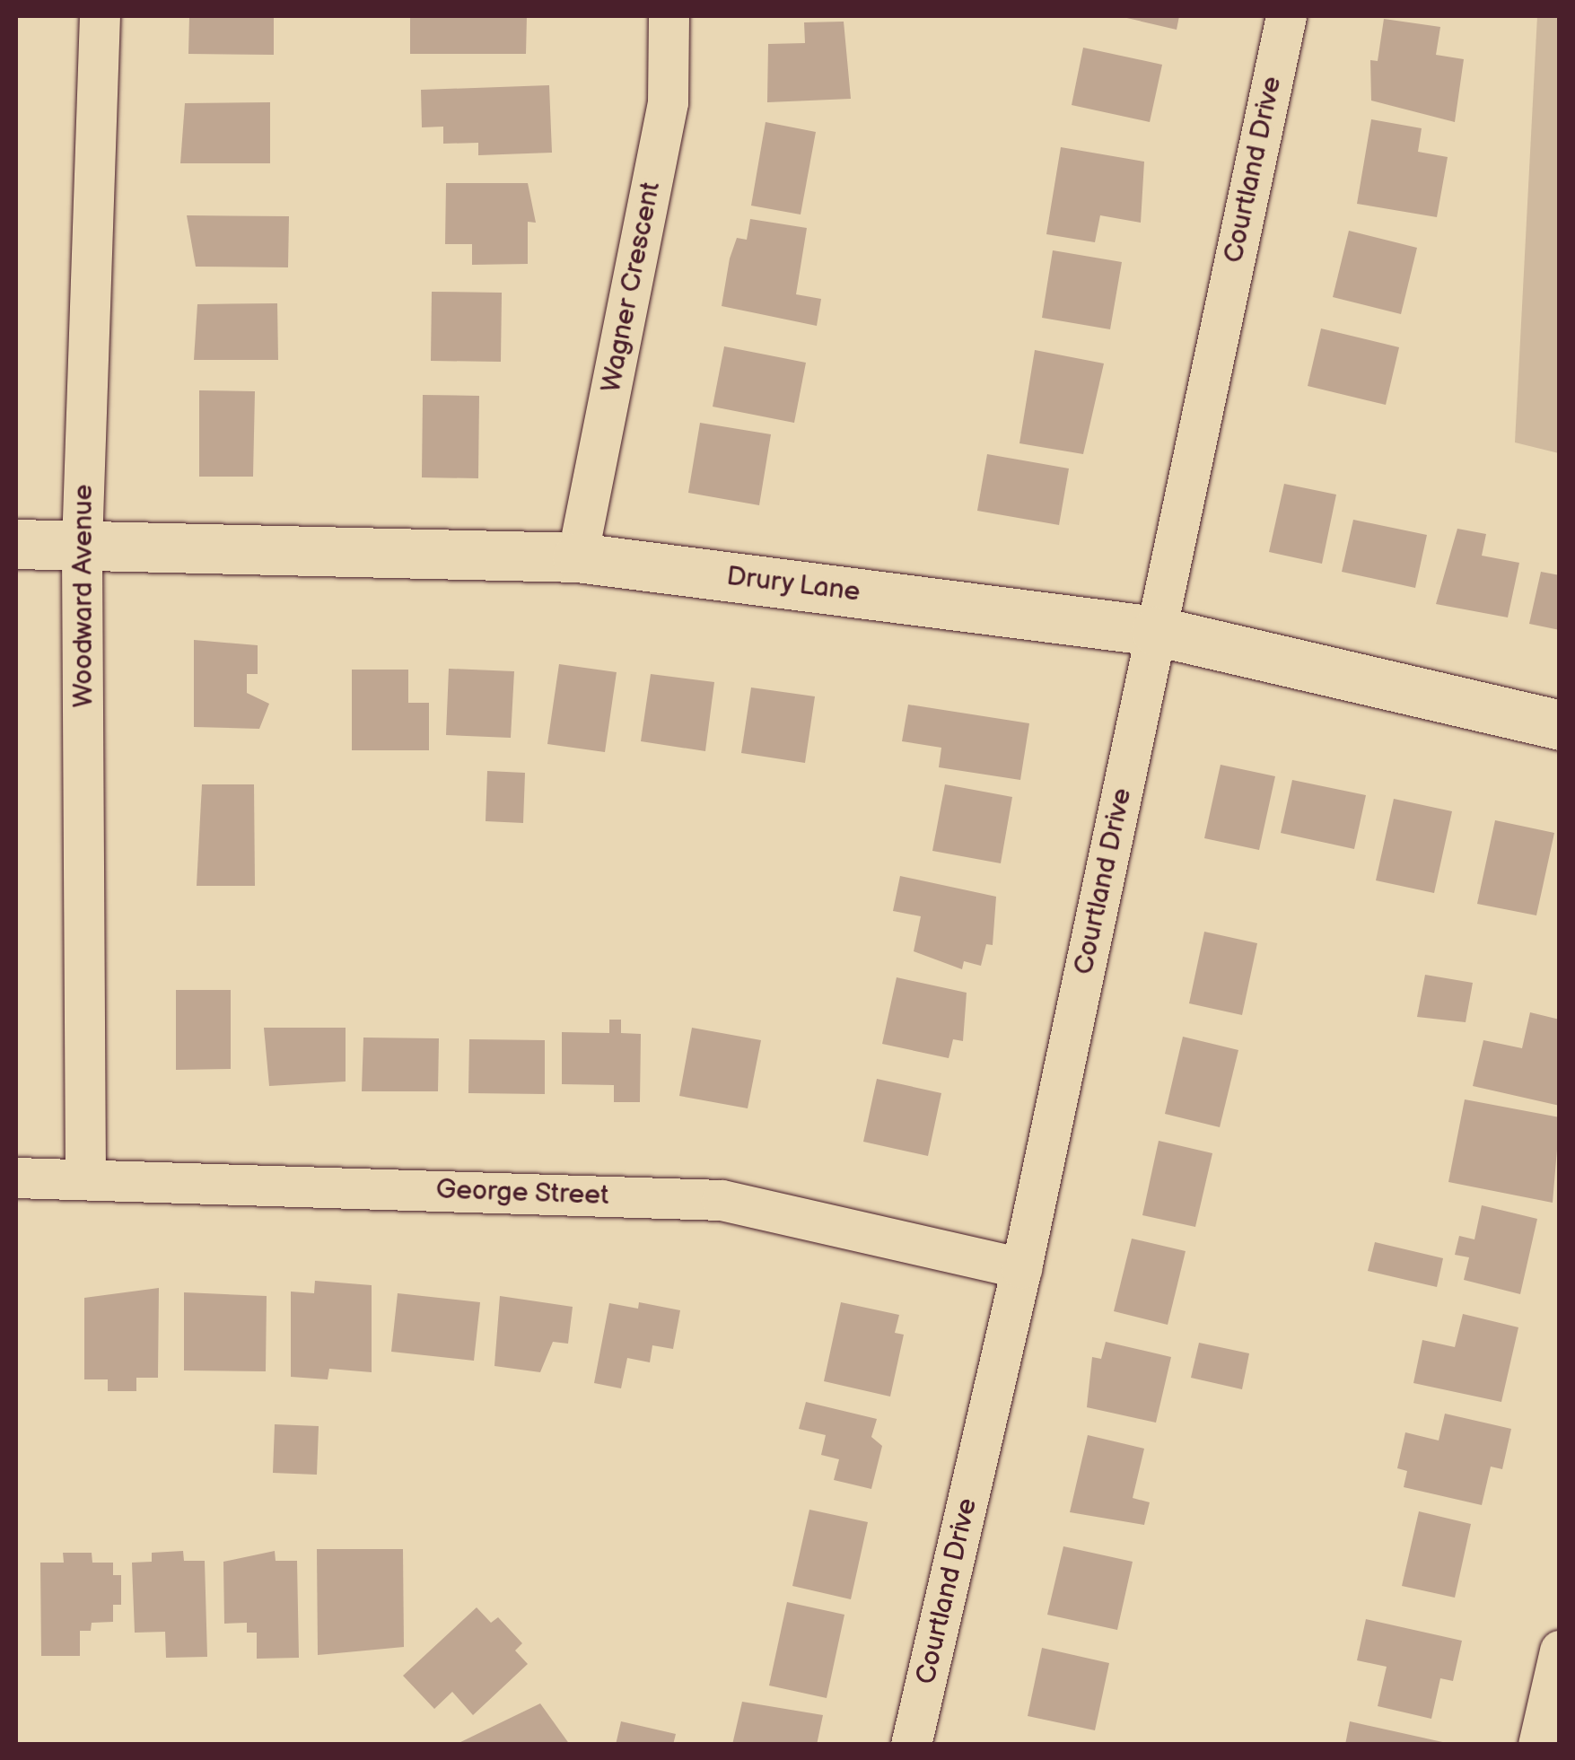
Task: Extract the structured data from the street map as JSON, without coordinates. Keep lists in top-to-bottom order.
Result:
{
  "streets": {
    "street": [
      "Courtland Drive",
      "Wagner Crescent",
      "Drury Lane",
      "Woodward Avenue",
      "George Street"
    ]
  },
  "crossings": [
    ["Courtland Drive", "Drury Lane"],
    ["Courtland Drive", "George Street"],
    ["Wagner Crescent", "Drury Lane"],
    ["Drury Lane", "Woodward Avenue"],
    ["Woodward Avenue", "George Street"]
  ]
}
